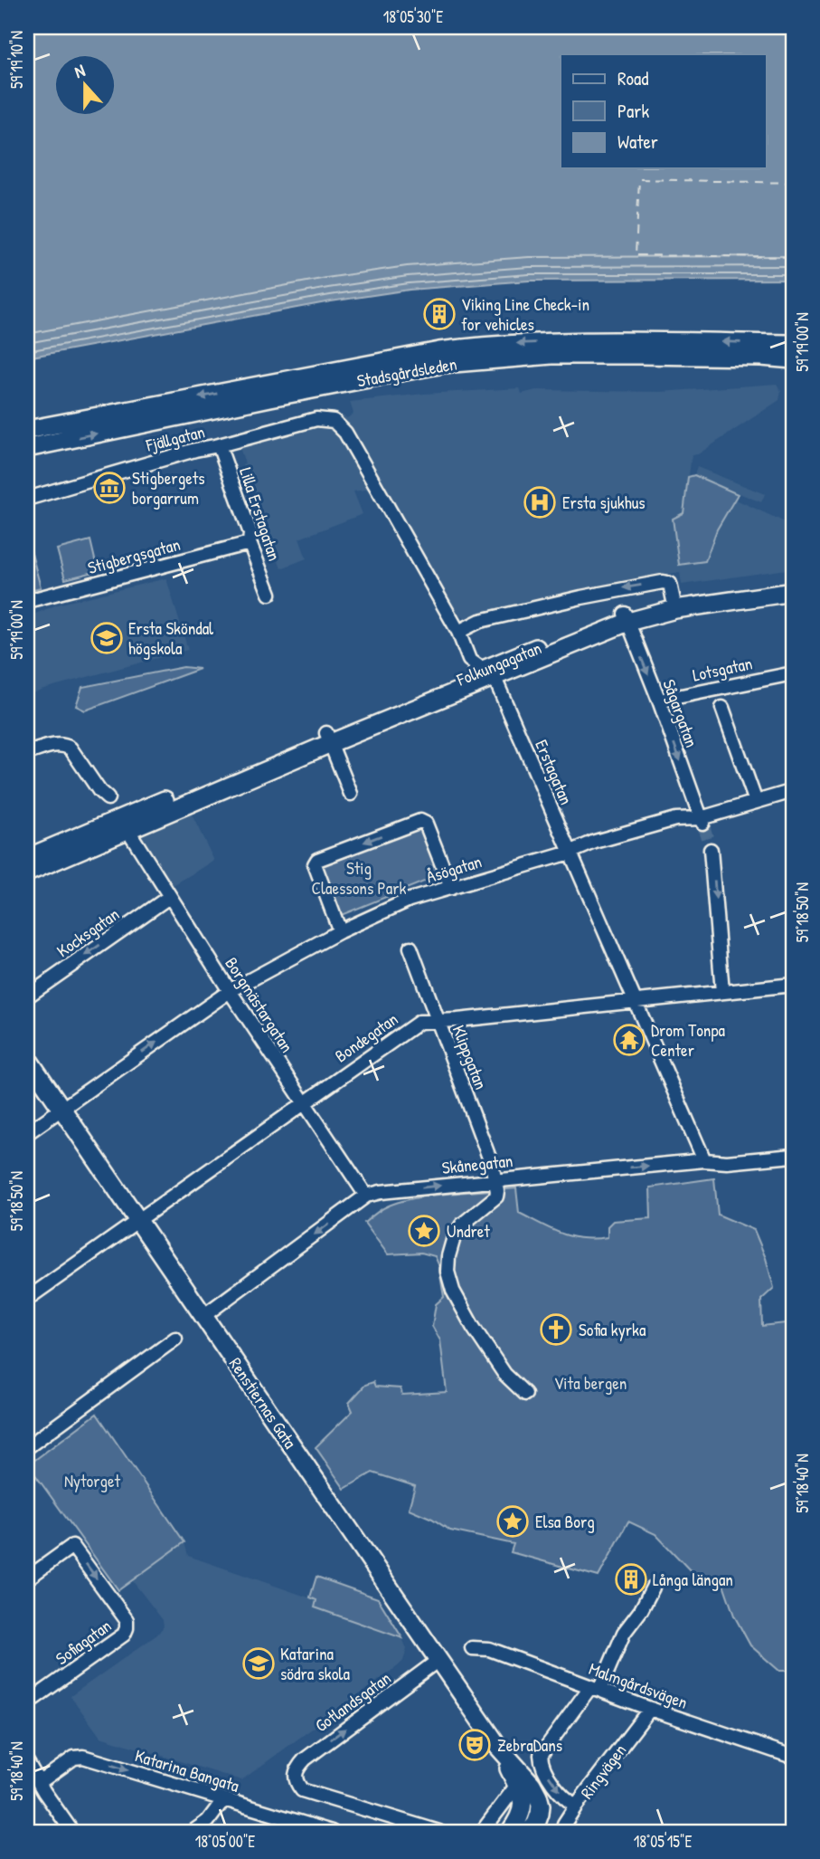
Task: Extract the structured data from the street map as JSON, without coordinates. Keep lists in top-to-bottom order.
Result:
{
  "streets": {
    "street": [
      "Stadsgårdsleden",
      "Fjällgatan",
      "Lilla Erstagatan",
      "Stigbergsgatan",
      "Folkungagatan",
      "Lotsgatan",
      "Sågargatan",
      "Erstagatan",
      "Åsögatan",
      "Kocksgatan",
      "Borgmästargatan",
      "Bondegatan",
      "Klippgatan",
      "Skånegatan",
      "Renstiernas Gata",
      "Sofiagatan",
      "Malmgårdsvägen",
      "Gotlandsgatan",
      "Katarina Bangata",
      "Ringvägen"
    ]
  },
  "crossings": [
    ["Fjällgatan", "Lilla Erstagatan"],
    ["Fjällgatan", "Erstagatan"],
    ["Lilla Erstagatan", "Stigbergsgatan"],
    ["Folkungagatan", "Sågargatan"],
    ["Folkungagatan", "Erstagatan"],
    ["Folkungagatan", "Borgmästargatan"],
    ["Lotsgatan", "Sågargatan"],
    ["Sågargatan", "Åsögatan"],
    ["Erstagatan", "Åsögatan"],
    ["Erstagatan", "Bondegatan"],
    ["Erstagatan", "Skånegatan"],
    ["Åsögatan", "Borgmästargatan"],
    ["Åsögatan", "Renstiernas Gata"],
    ["Kocksgatan", "Borgmästargatan"],
    ["Borgmästargatan", "Bondegatan"],
    ["Borgmästargatan", "Skånegatan"],
    ["Bondegatan", "Klippgatan"],
    ["Bondegatan", "Renstiernas Gata"],
    ["Klippgatan", "Skånegatan"],
    ["Skånegatan", "Renstiernas Gata"],
    ["Renstiernas Gata", "Gotlandsgatan"],
    ["Malmgårdsvägen", "Ringvägen"]
  ],
  "one_way": ["Kocksgatan", "Katarina Bangata"],
  "parks": ["Stig Claessons Park", "Vita bergen", "Nytorget"],
  "places": {
    "building": ["Viking Line Check-in for vehicles", "Långa längan"],
    "museum": ["Stigbergets borgarrum"],
    "hospital": ["Ersta sjukhus"],
    "school or university": ["Ersta Sköndal högskola", "Katarina södra skola"],
    "temple": ["Drom Tonpa Center"],
    "place": ["Undret", "Elsa Borg"],
    "church": ["Sofia kyrka"],
    "theatre": ["ZebraDans"]
  },
  "legend": ["Road", "Park", "Water"],
  "north": "top",
  "coordinates": [
    "18°05'30\"E",
    "59°19'10\"N",
    "59°19'00\"N",
    "59°18'50\"N",
    "59°18'40\"N",
    "18°05'00\"E",
    "18°05'15\"E"
  ]
}
